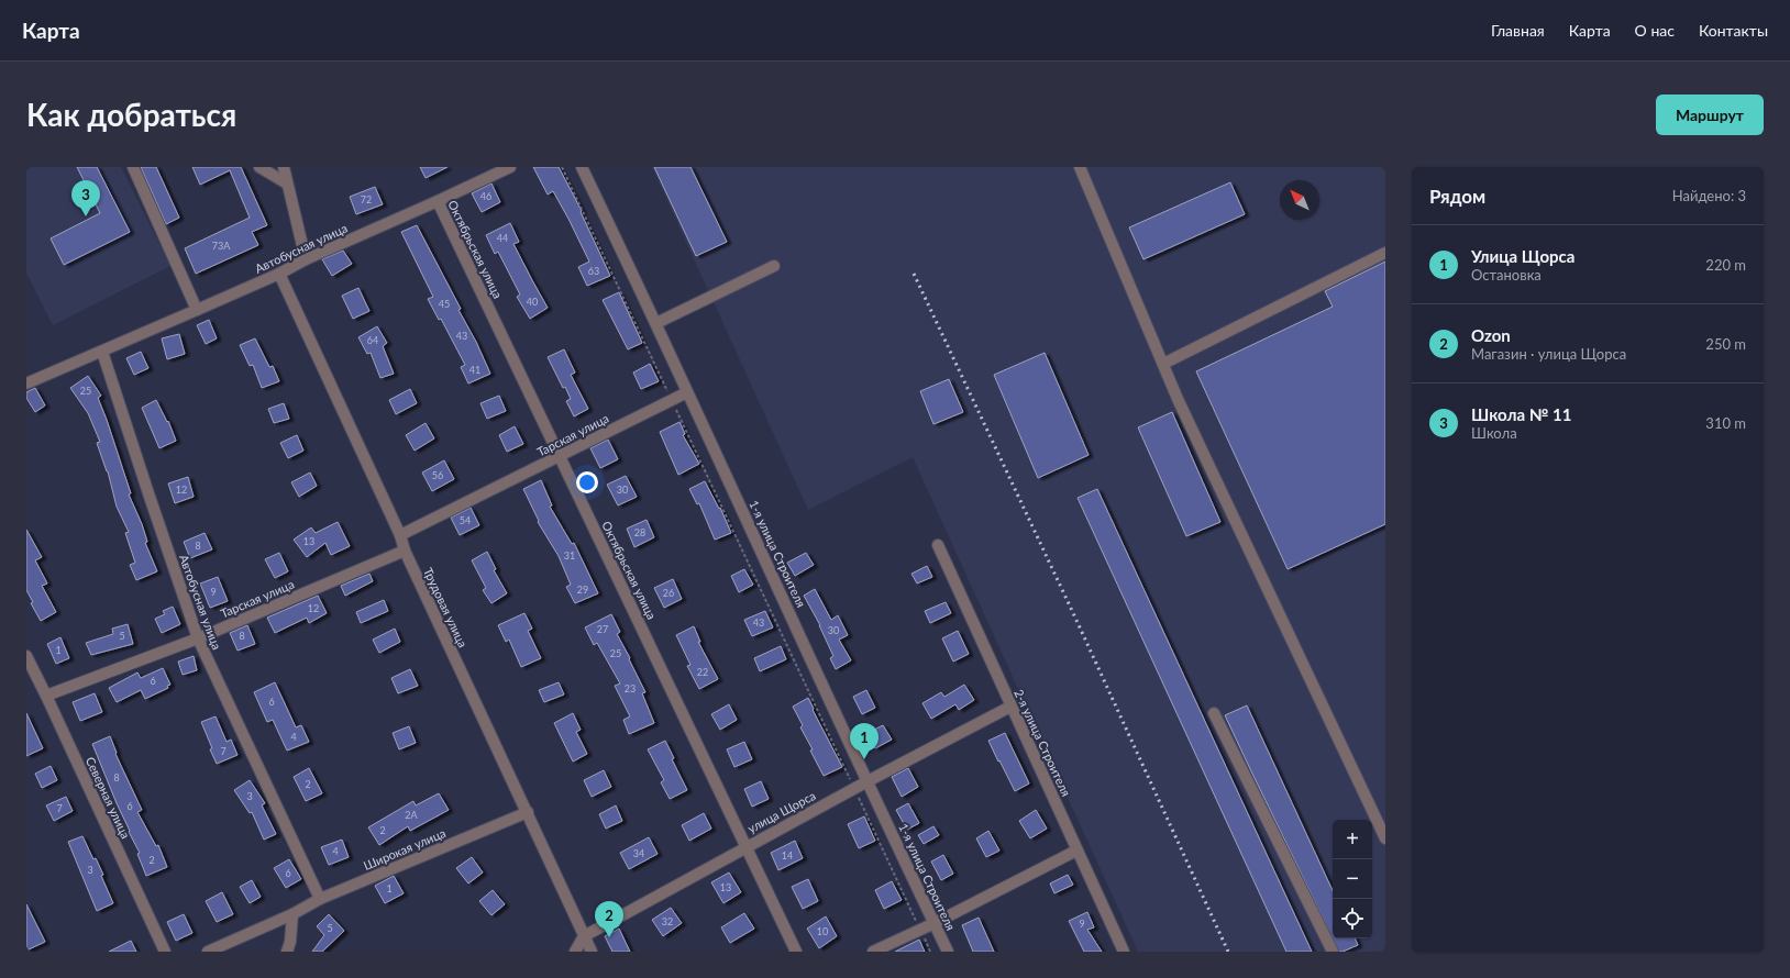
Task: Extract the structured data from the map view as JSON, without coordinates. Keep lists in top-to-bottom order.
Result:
{
  "streets": {
    "street": [
      "Автобусная улица",
      "Октябрьская улица",
      "Тарская улица",
      "1-я улица Строителя",
      "Трудовая улица",
      "2-я улица Строителя",
      "Северная улица",
      "улица Щорса",
      "Широкая улица"
    ]
  },
  "crossings": [
    ["Автобусная улица", "Октябрьская улица"],
    ["Автобусная улица", "Тарская улица"],
    ["Автобусная улица", "Трудовая улица"],
    ["Автобусная улица", "Широкая улица"],
    ["Октябрьская улица", "Тарская улица"],
    ["Октябрьская улица", "улица Щорса"],
    ["Тарская улица", "1-я улица Строителя"],
    ["Тарская улица", "Трудовая улица"],
    ["Тарская улица", "Северная улица"],
    ["1-я улица Строителя", "улица Щорса"],
    ["Трудовая улица", "улица Щорса"],
    ["Трудовая улица", "Широкая улица"],
    ["2-я улица Строителя", "улица Щорса"]
  ],
  "house_numbers": [
    "46",
    "72",
    "44",
    "73А",
    "63",
    "40",
    "45",
    "43",
    "64",
    "41",
    "25",
    "56",
    "12",
    "30",
    "54",
    "28",
    "13",
    "8",
    "31",
    "29",
    "9",
    "26",
    "12",
    "43",
    "27",
    "30",
    "5",
    "8",
    "1",
    "25",
    "22",
    "6",
    "23",
    "6",
    "4",
    "7",
    "8",
    "2",
    "3",
    "6",
    "7",
    "2А",
    "2",
    "4",
    "34",
    "14",
    "2",
    "3",
    "6",
    "13",
    "1",
    "32",
    "9",
    "5",
    "10"
  ],
  "north": "top left",
  "page": {
    "header": "Карта",
    "nav": [
      "Главная",
      "Карта",
      "О нас",
      "Контакты"
    ],
    "buttons": "Маршрут",
    "title": "Как добраться",
    "heading": ["Рядом", "Найдено: 3"],
    "pins": ["3", "1", "2"],
    "list": [
      {
        "mark": "1",
        "name": "Улица Щорса",
        "note": "Остановка",
        "value": "220 m"
      },
      {
        "mark": "2",
        "name": "Ozon",
        "note": "Магазин · улица Щорса",
        "value": "250 m"
      },
      {
        "mark": "3",
        "name": "Школа № 11",
        "note": "Школа",
        "value": "310 m"
      }
    ],
    "map_buttons": ["+", "−"]
  }
}
